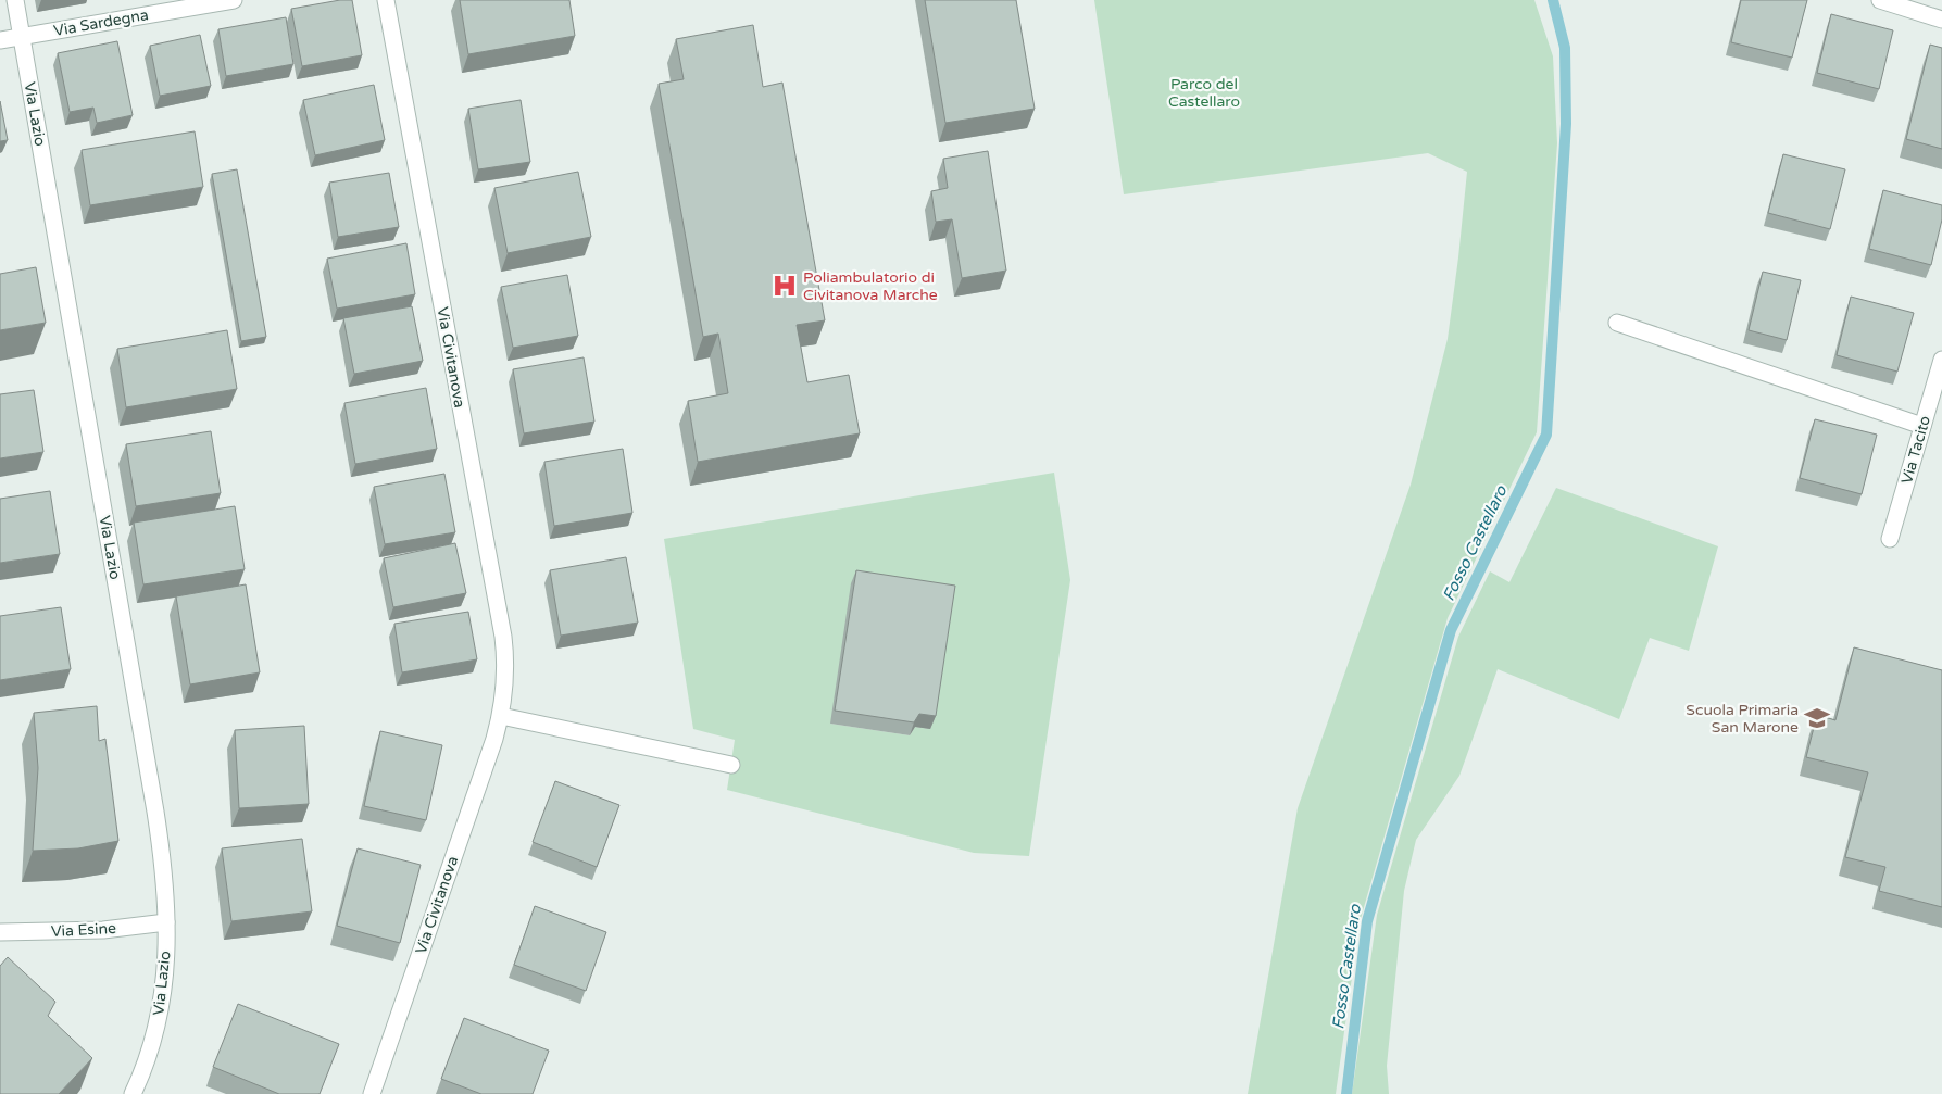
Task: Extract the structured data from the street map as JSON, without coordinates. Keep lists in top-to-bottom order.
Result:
{
  "streets": {
    "street": [
      "Via Sardegna",
      "Via Lazio",
      "Via Civitanova",
      "Via Tacito",
      "Via Esine"
    ]
  },
  "crossings": [
    ["Via Sardegna", "Via Lazio"],
    ["Via Lazio", "Via Esine"]
  ],
  "water": ["Fosso Castellaro"],
  "parks": ["Parco del Castellaro"],
  "places": {
    "hospital": ["Poliambulatorio di Civitanova Marche"],
    "school or university": ["Scuola Primaria San Marone"]
  }
}
